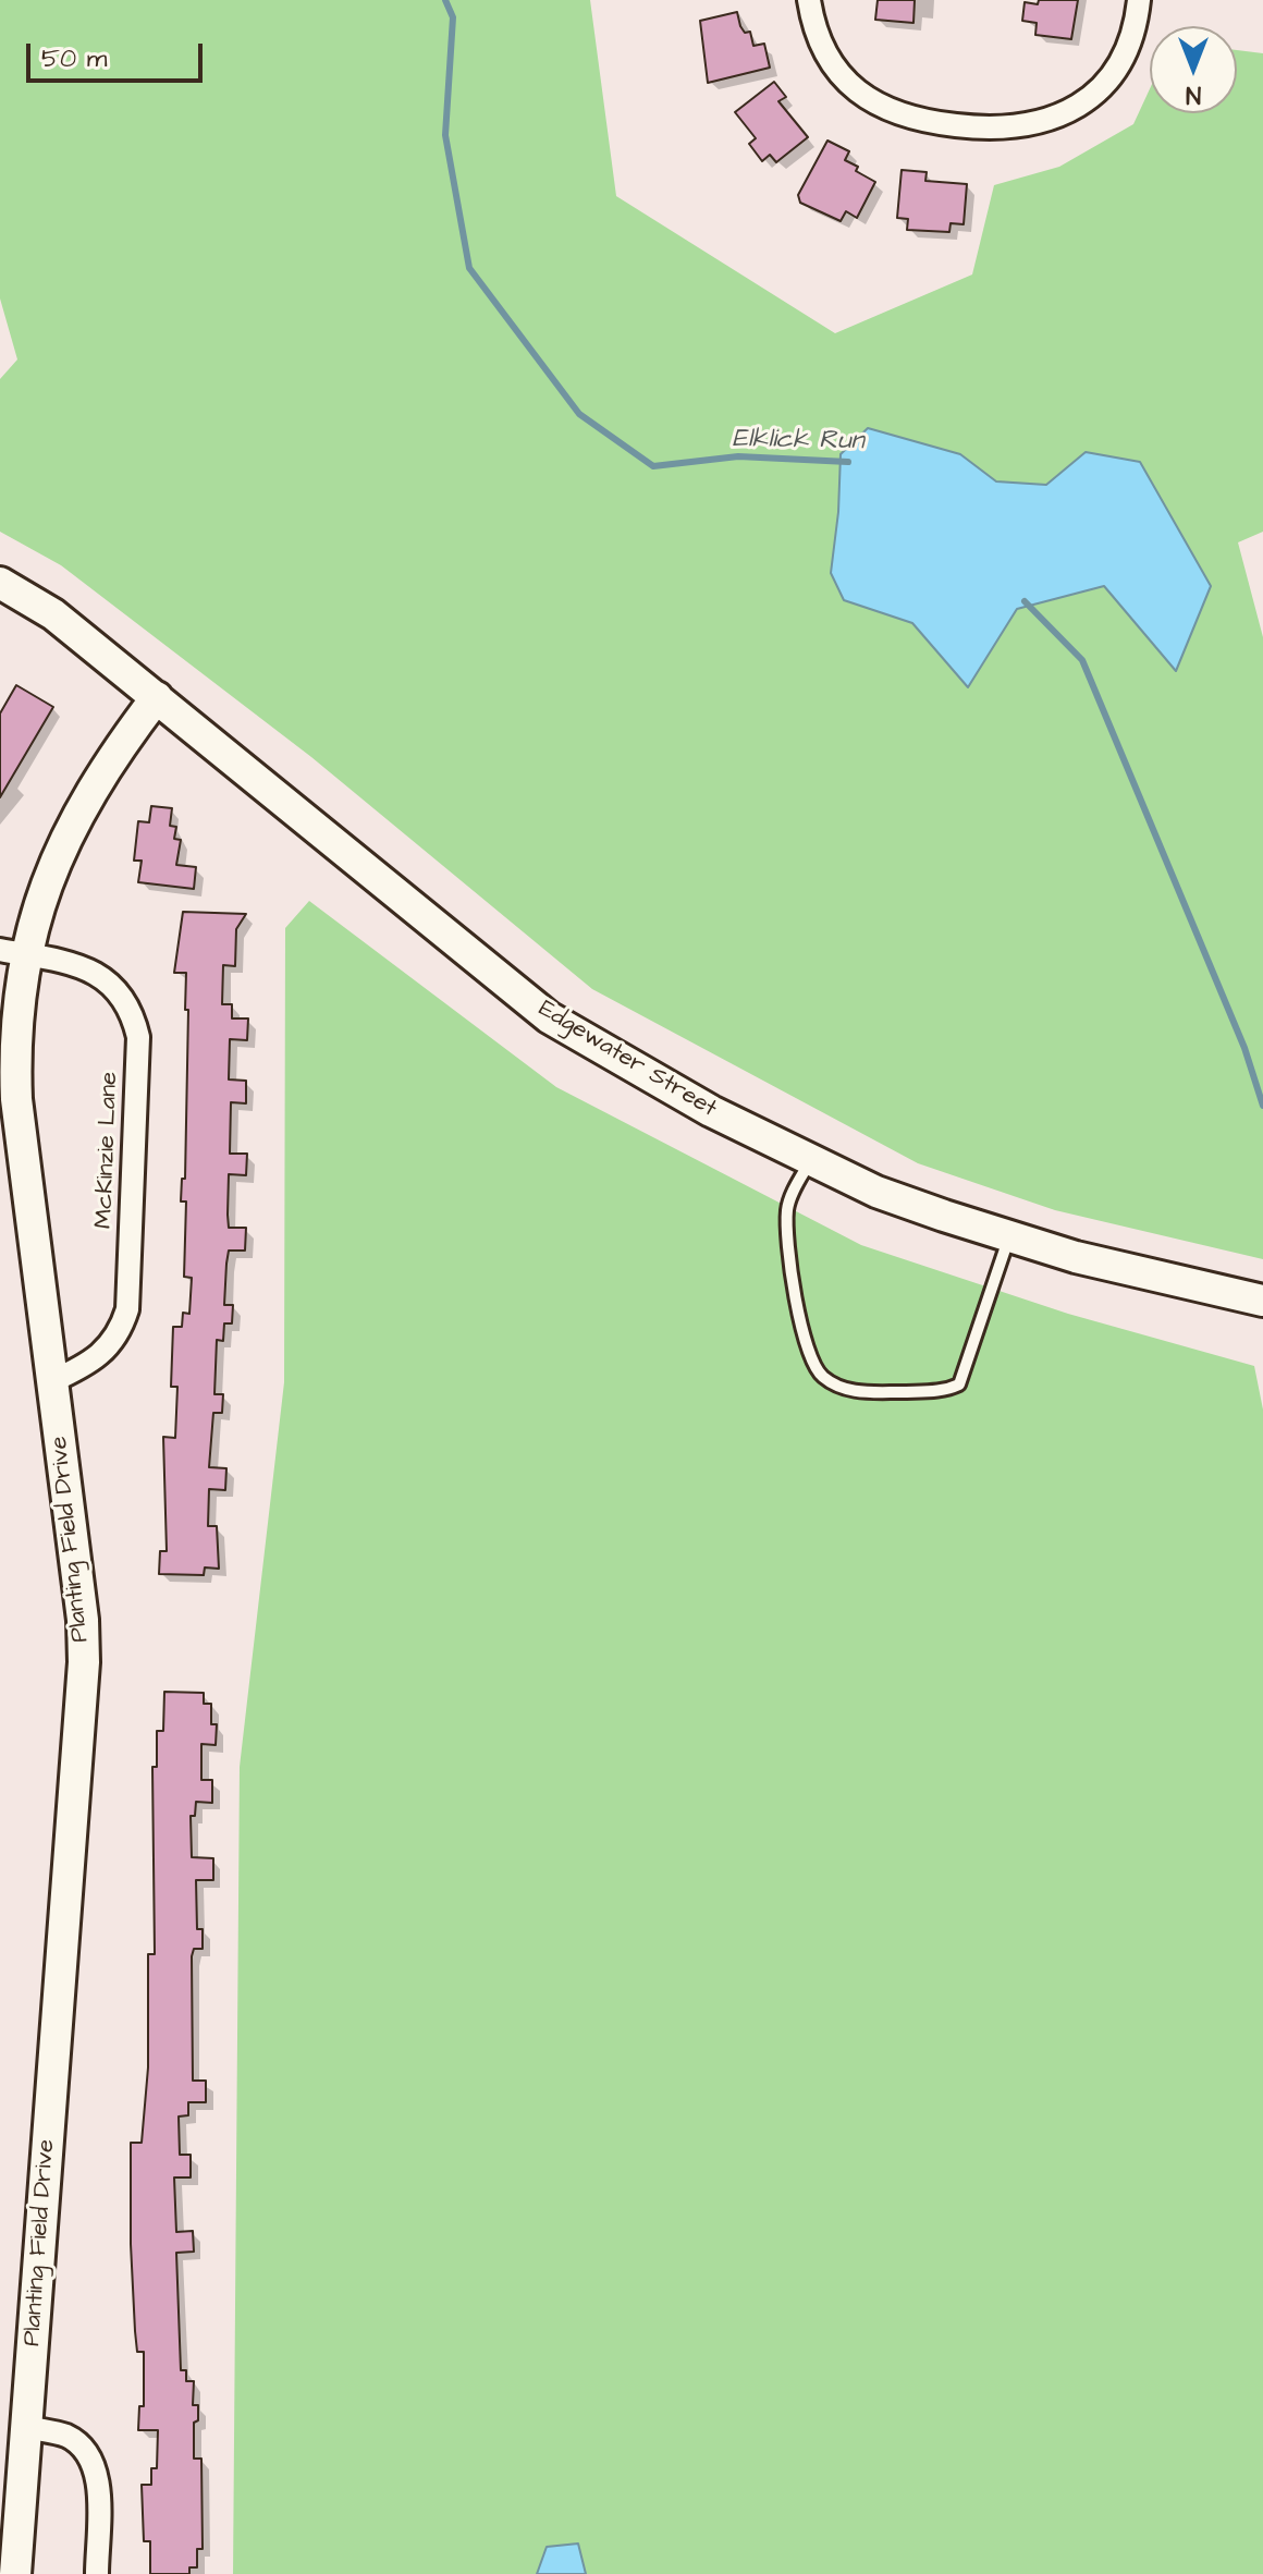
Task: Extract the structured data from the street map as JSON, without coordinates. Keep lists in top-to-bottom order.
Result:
{
  "streets": {
    "street": ["Edgewater Street", "McKinzie Lane", "Planting Field Drive"]
  },
  "crossings": [
    ["Edgewater Street", "Planting Field Drive"],
    ["McKinzie Lane", "Planting Field Drive"]
  ],
  "water": ["Elklick Run"],
  "scale_bar": "50 m",
  "north": "bottom"
}
